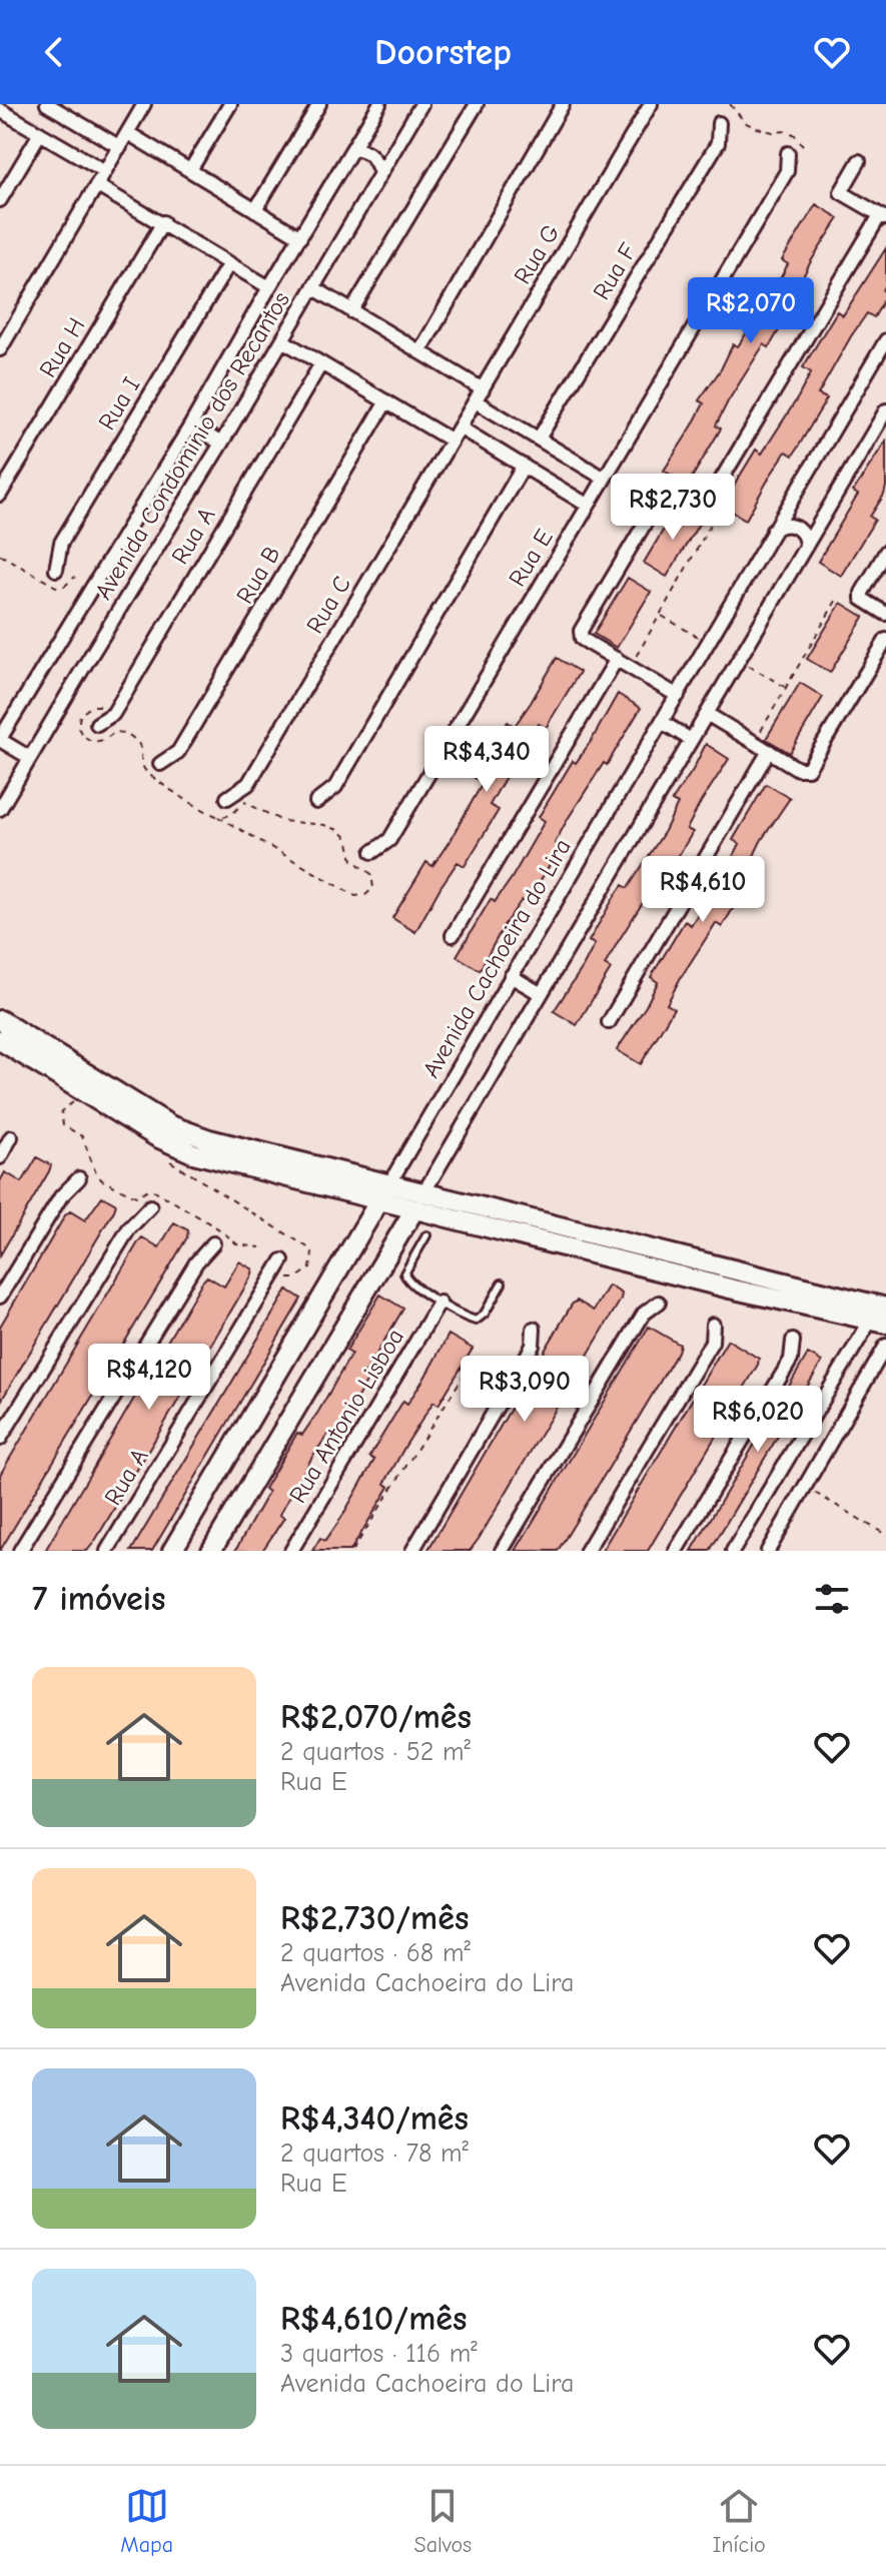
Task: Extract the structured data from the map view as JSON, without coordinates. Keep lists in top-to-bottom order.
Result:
{
  "streets": {
    "street": [
      "Rua G",
      "Rua F",
      "Rua H",
      "Rua I",
      "Avenida Condominio dos Recantos",
      "Rua A",
      "Rua E",
      "Rua B",
      "Rua C",
      "Avenida Cachoeira do Lira",
      "Rua Antonio Lisboa"
    ]
  },
  "crossings": [
    ["Rua G", "Rua C"]
  ],
  "page": {
    "header": "Doorstep",
    "price": [
      "R$2,070",
      "R$2,730",
      "R$4,340",
      "R$4,610",
      "R$4,120",
      "R$3,090",
      "R$6,020"
    ],
    "heading": "7 imóveis",
    "list": [
      {
        "name": "R$2,070/mês",
        "note": "2 quartos · 52 m² · Rua E"
      },
      {
        "name": "R$2,730/mês",
        "note": "2 quartos · 68 m² · Avenida Cachoeira do Lira"
      },
      {
        "name": "R$4,340/mês",
        "note": "2 quartos · 78 m² · Rua E"
      },
      {
        "name": "R$4,610/mês",
        "note": "3 quartos · 116 m² · Avenida Cachoeira do Lira"
      }
    ],
    "tabs": ["Mapa", "Salvos", "Início"]
  }
}
